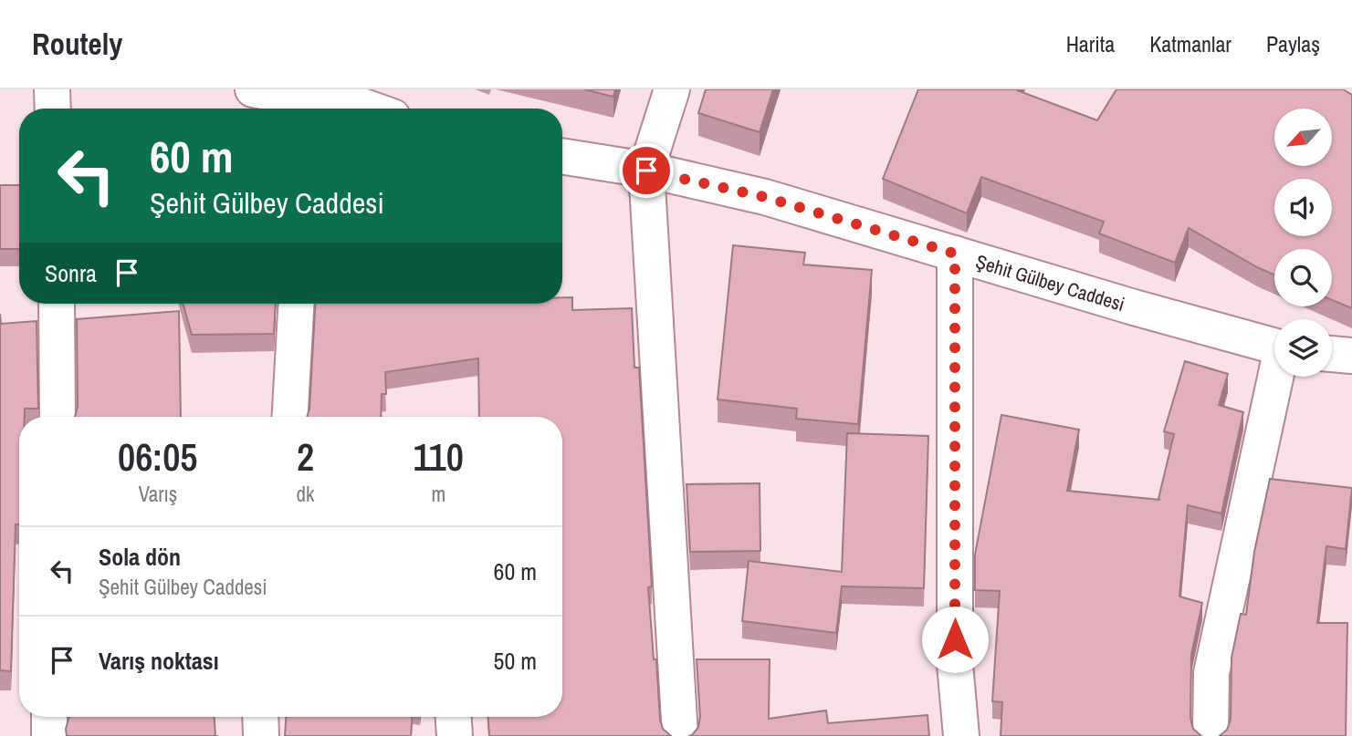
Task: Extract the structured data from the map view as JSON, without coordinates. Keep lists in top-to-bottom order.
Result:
{
  "streets": {
    "street": ["Şehit Gülbey Caddesi"]
  },
  "north": "bottom left",
  "page": {
    "header": "Routely",
    "nav": ["Harita", "Katmanlar", "Paylaş"],
    "turn": ["60 m", "Şehit Gülbey Caddesi"],
    "then": "Sonra",
    "eta": [
      "06:05",
      "Varış",
      "2",
      "dk",
      "110",
      "m"
    ],
    "list": [
      {
        "name": "Sola dön",
        "note": "Şehit Gülbey Caddesi",
        "value": "60 m"
      },
      {
        "name": "Varış noktası",
        "value": "50 m"
      }
    ]
  }
}
